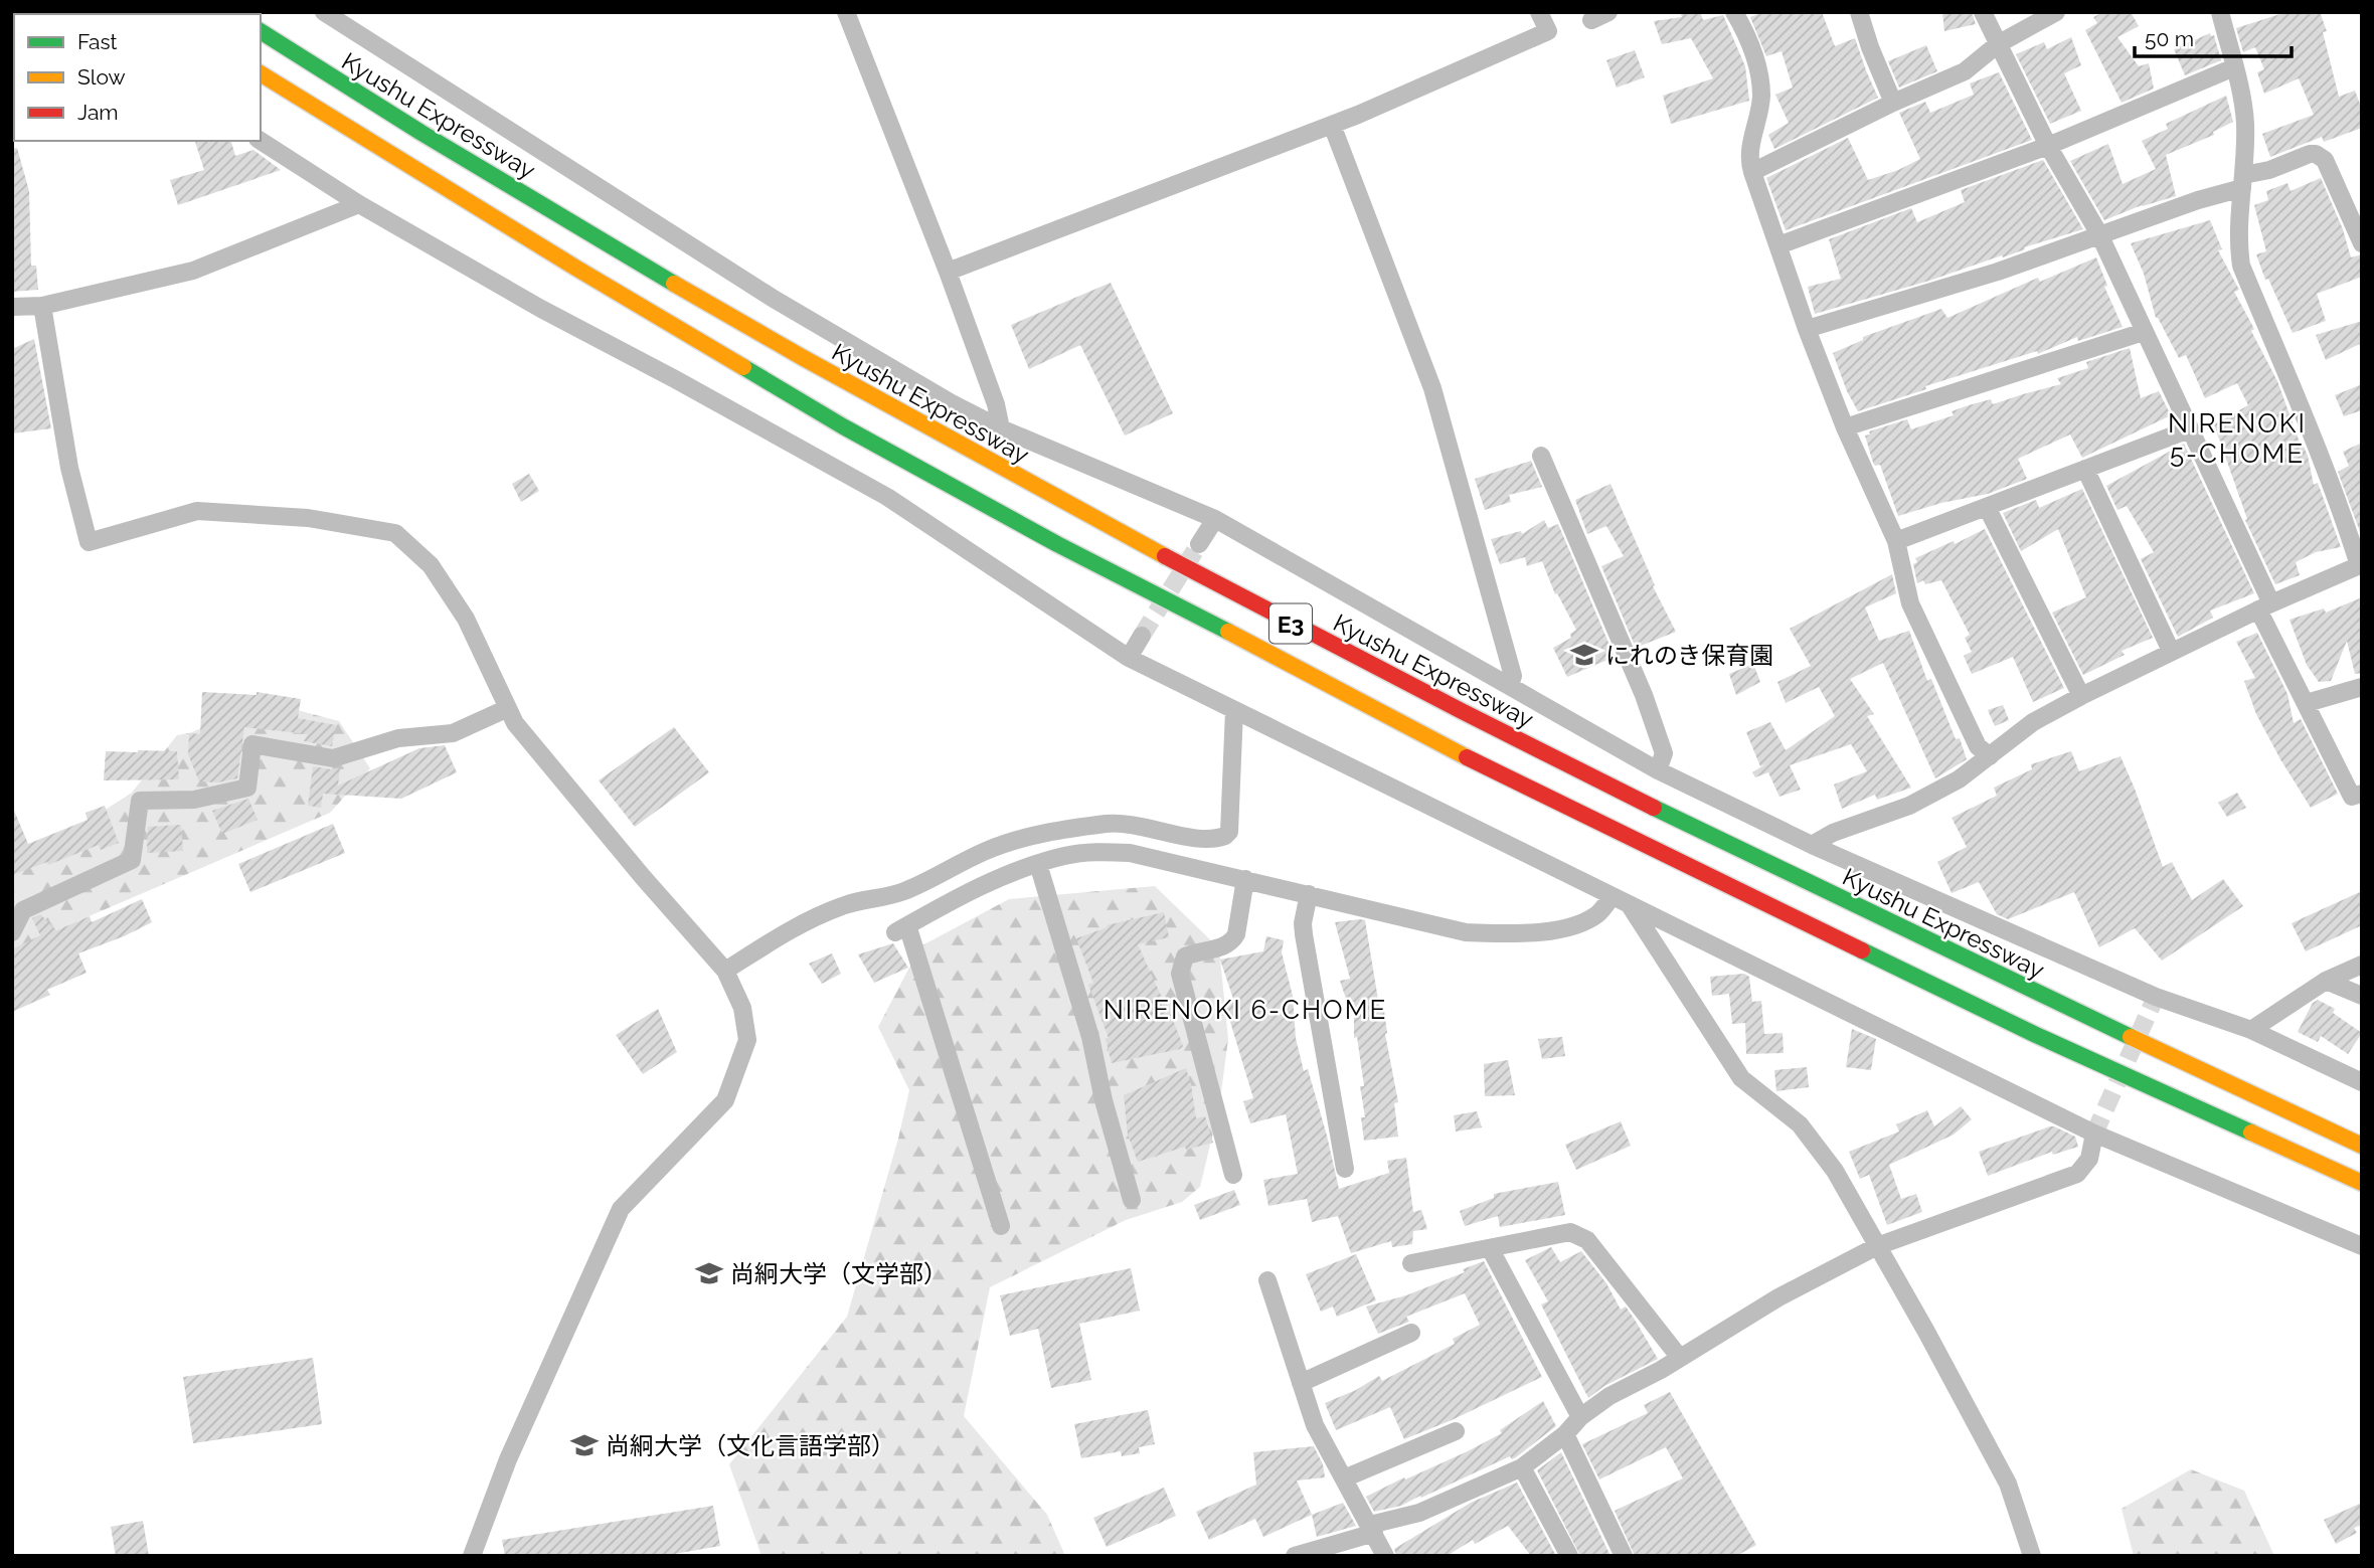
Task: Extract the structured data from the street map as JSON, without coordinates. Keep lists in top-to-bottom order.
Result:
{
  "streets": {
    "highway": ["Kyushu Expressway", "E3"]
  },
  "districts": ["NIRENOKI 5-CHOME", "NIRENOKI 6-CHOME"],
  "places": {
    "school or university": ["にれのき保育園", "尚絅大学（文学部）", "尚絅大学（文化言語学部）"]
  },
  "legend": ["Fast", "Slow", "Jam"],
  "scale_bar": "50 m"
}
